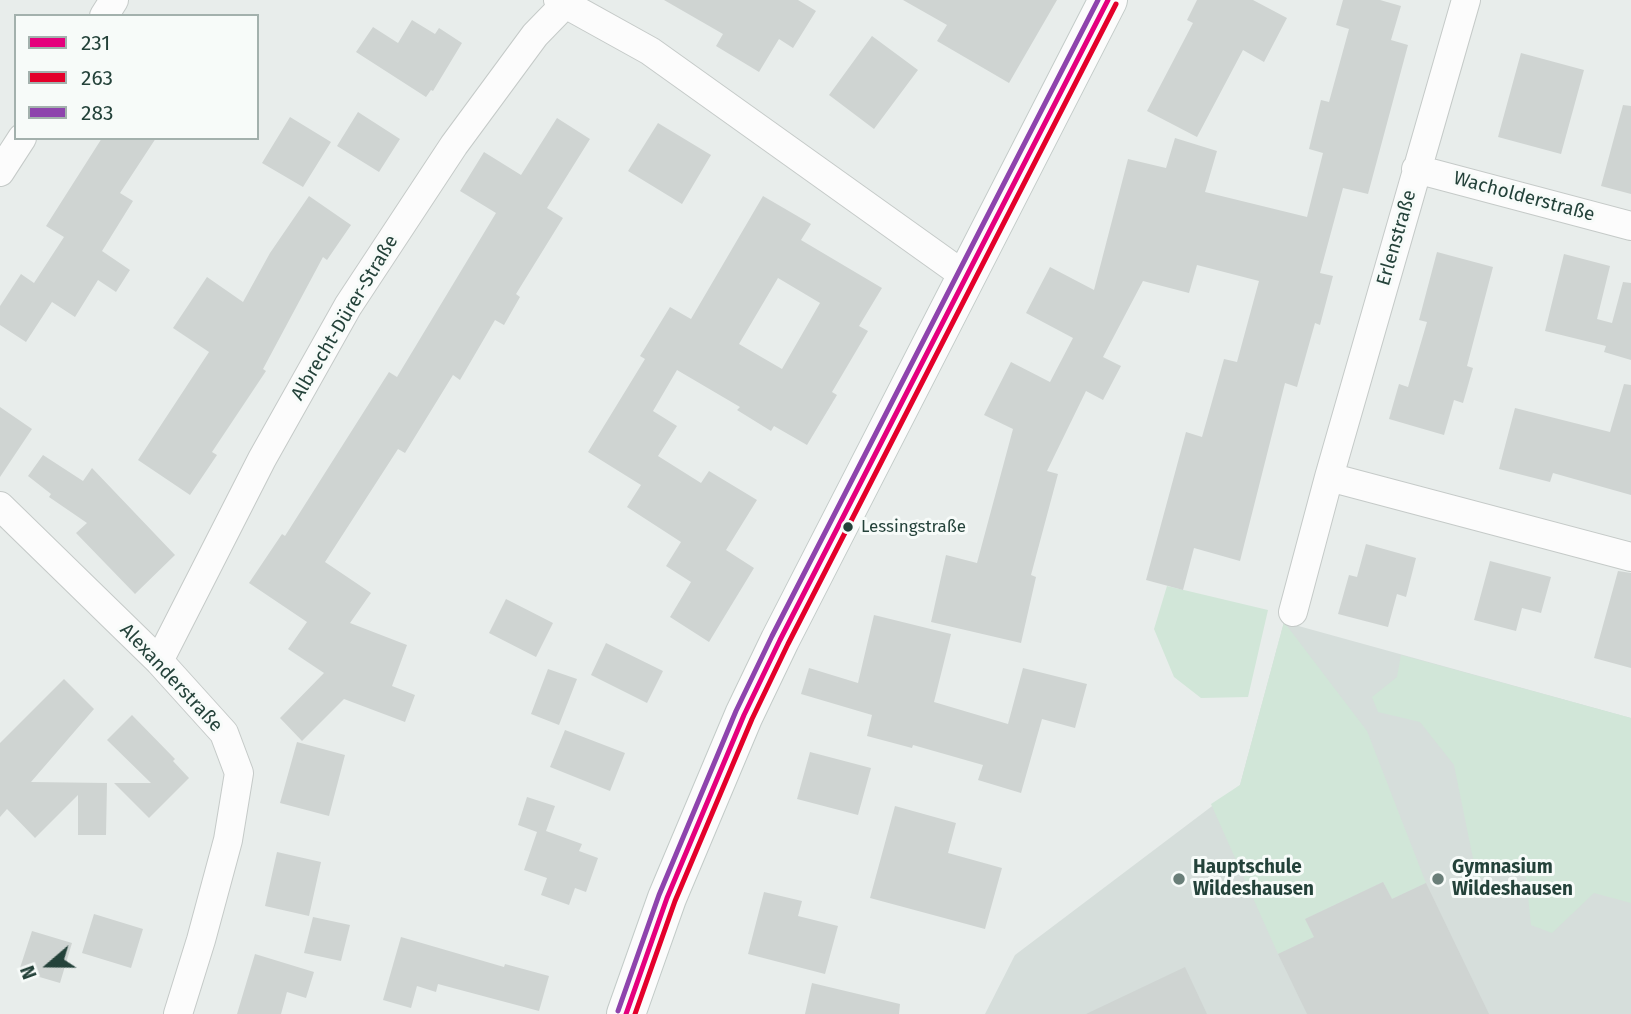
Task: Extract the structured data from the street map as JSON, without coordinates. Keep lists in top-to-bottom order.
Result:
{
  "streets": {
    "street": [
      "Wacholderstraße",
      "Erlenstraße",
      "Albrecht-Dürer-Straße",
      "Alexanderstraße"
    ]
  },
  "crossings": [
    ["Wacholderstraße", "Erlenstraße"],
    ["Albrecht-Dürer-Straße", "Alexanderstraße"]
  ],
  "places": ["Lessingstraße", "Hauptschule Wildeshausen", "Gymnasium Wildeshausen"],
  "lines": ["transit line 231", "transit line 283", "transit line 263"],
  "legend": ["231", "263", "283"],
  "north": "left"
}
